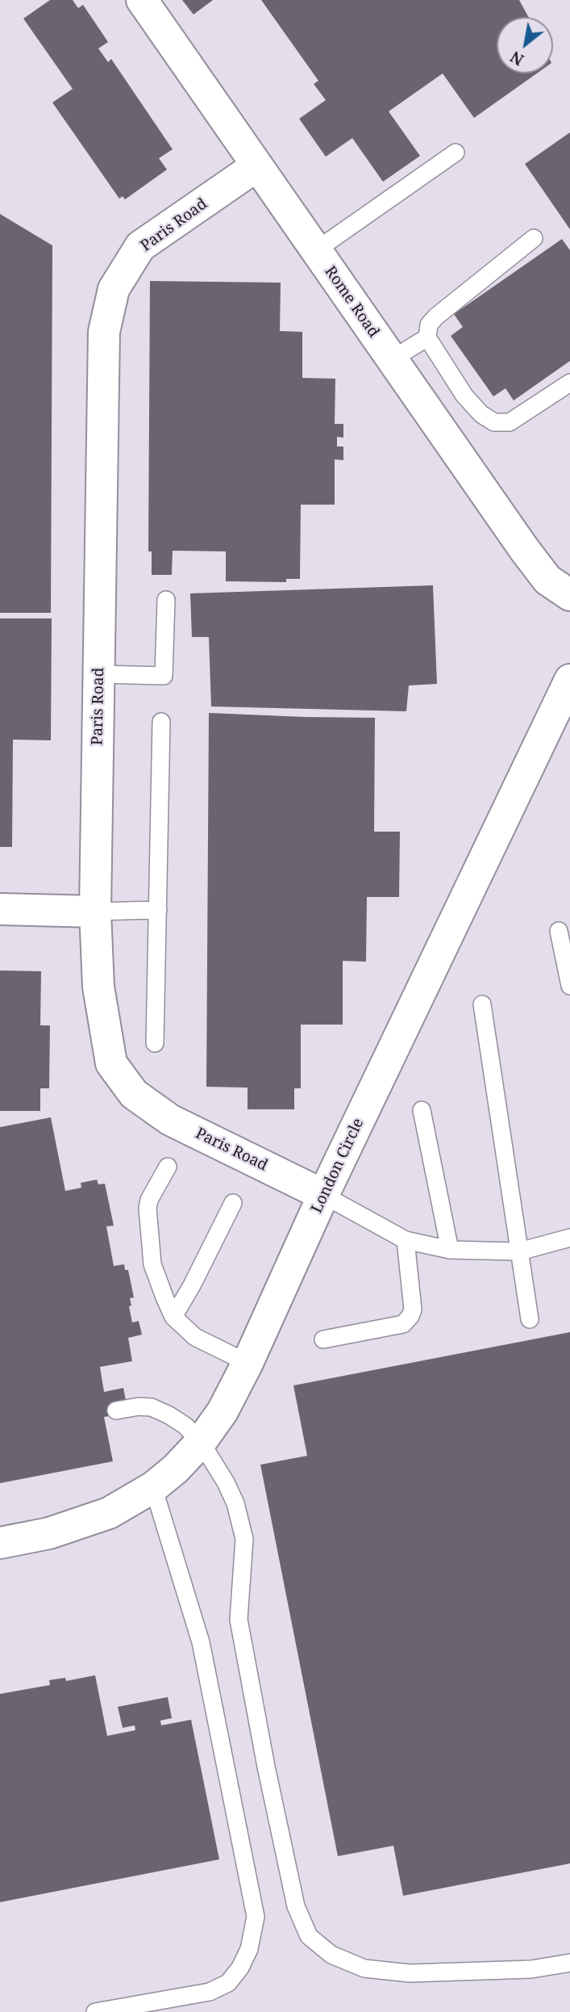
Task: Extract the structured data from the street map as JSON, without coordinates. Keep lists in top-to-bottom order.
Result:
{
  "streets": {
    "street": ["Paris Road", "Rome Road", "London Circle"]
  },
  "crossings": [
    ["Paris Road", "Rome Road"],
    ["Paris Road", "London Circle"]
  ],
  "north": "bottom left"
}
